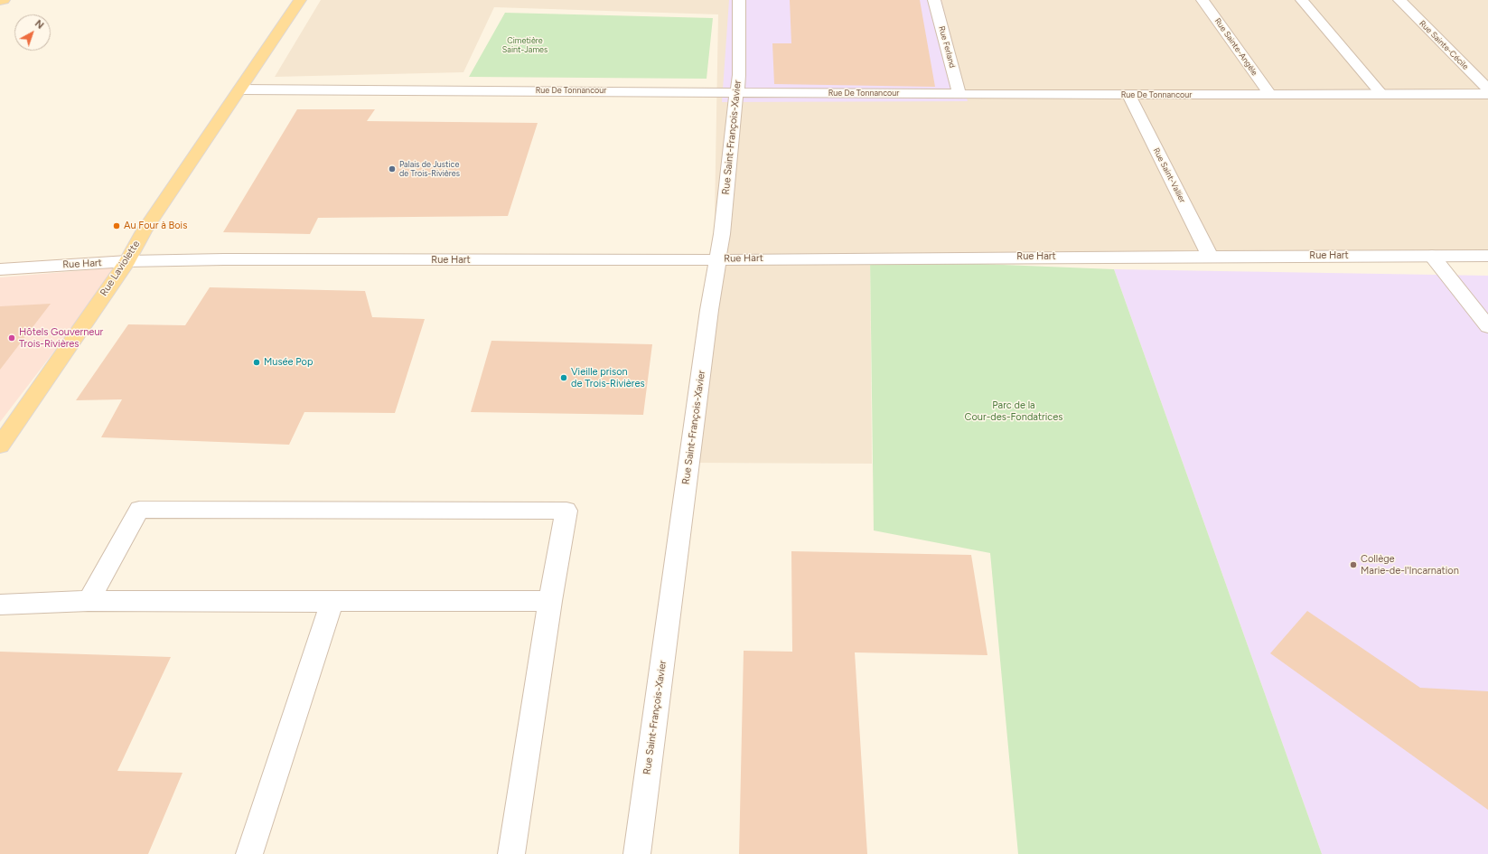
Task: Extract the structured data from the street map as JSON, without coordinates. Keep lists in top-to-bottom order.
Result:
{
  "streets": {
    "main road": ["Rue Laviolette"],
    "street": [
      "Rue Sainte-Cécile",
      "Rue Ferland",
      "Rue Sainte-Angèle",
      "Rue De Tonnancour",
      "Rue Saint-François-Xavier",
      "Rue Saint-Vallier",
      "Rue Hart"
    ]
  },
  "crossings": [
    ["Rue Ferland", "Rue De Tonnancour"],
    ["Rue Sainte-Angèle", "Rue De Tonnancour"],
    ["Rue De Tonnancour", "Rue Saint-François-Xavier"],
    ["Rue De Tonnancour", "Rue Saint-Vallier"],
    ["Rue De Tonnancour", "Rue Laviolette"],
    ["Rue Saint-François-Xavier", "Rue Hart"],
    ["Rue Saint-Vallier", "Rue Hart"],
    ["Rue Hart", "Rue Laviolette"]
  ],
  "parks": ["Cimetière Saint-James", "Parc de la Cour-des-Fondatrices"],
  "places": [
    "Palais de Justice de Trois-Rivières",
    "Au Four à Bois",
    "Hôtels Gouverneur Trois-Rivières",
    "Musée Pop",
    "Vieille prison de Trois-Rivières",
    "Collège Marie-de-l'Incarnation"
  ],
  "north": "top right"
}
